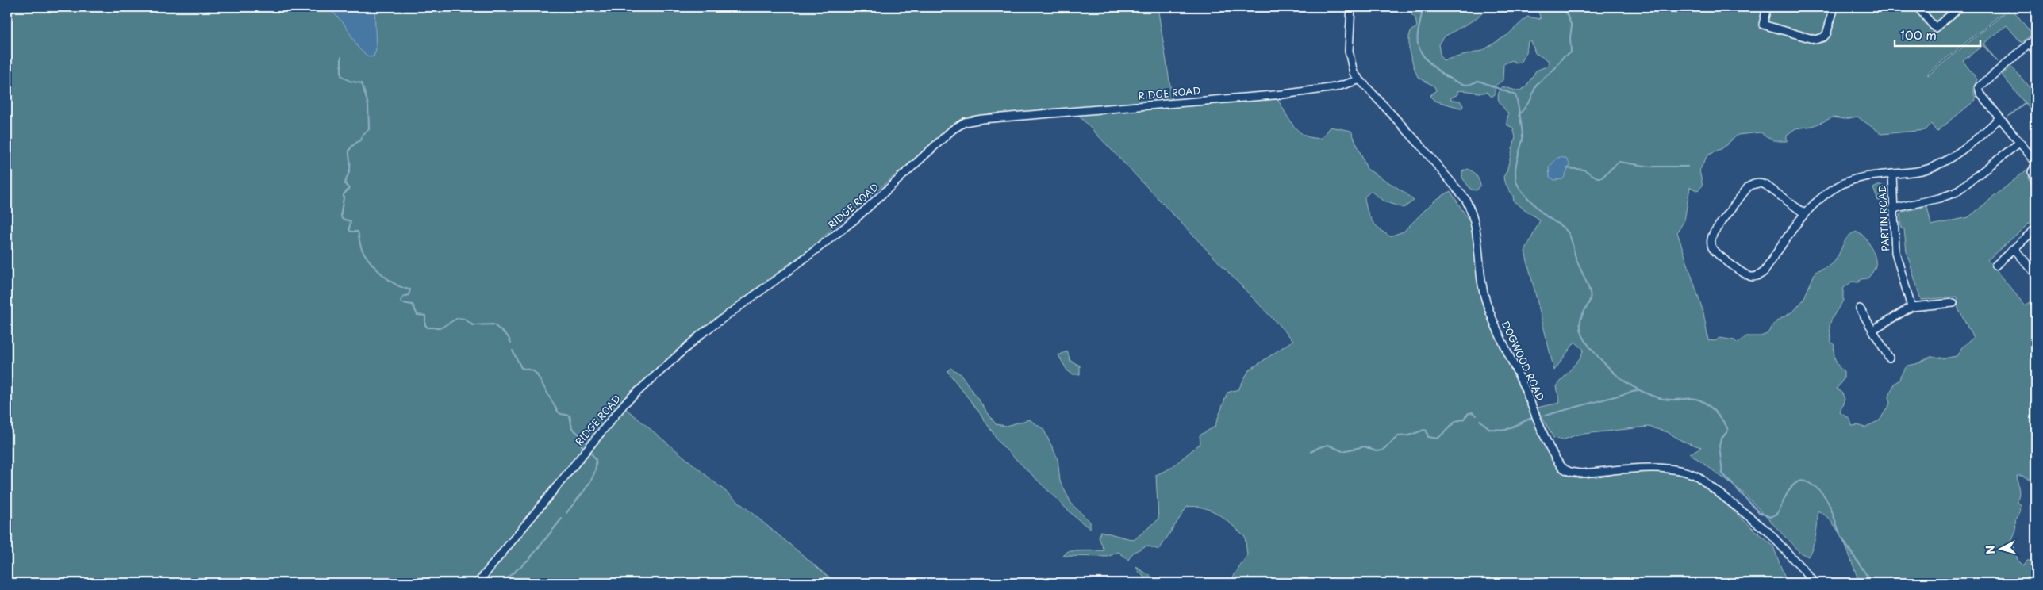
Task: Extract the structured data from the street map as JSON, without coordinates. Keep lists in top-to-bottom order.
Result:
{
  "streets": {
    "street": ["RIDGE ROAD", "PARTIN ROAD", "DOGWOOD ROAD"]
  },
  "crossings": [
    ["RIDGE ROAD", "DOGWOOD ROAD"]
  ],
  "scale_bar": "100 m",
  "north": "left"
}
